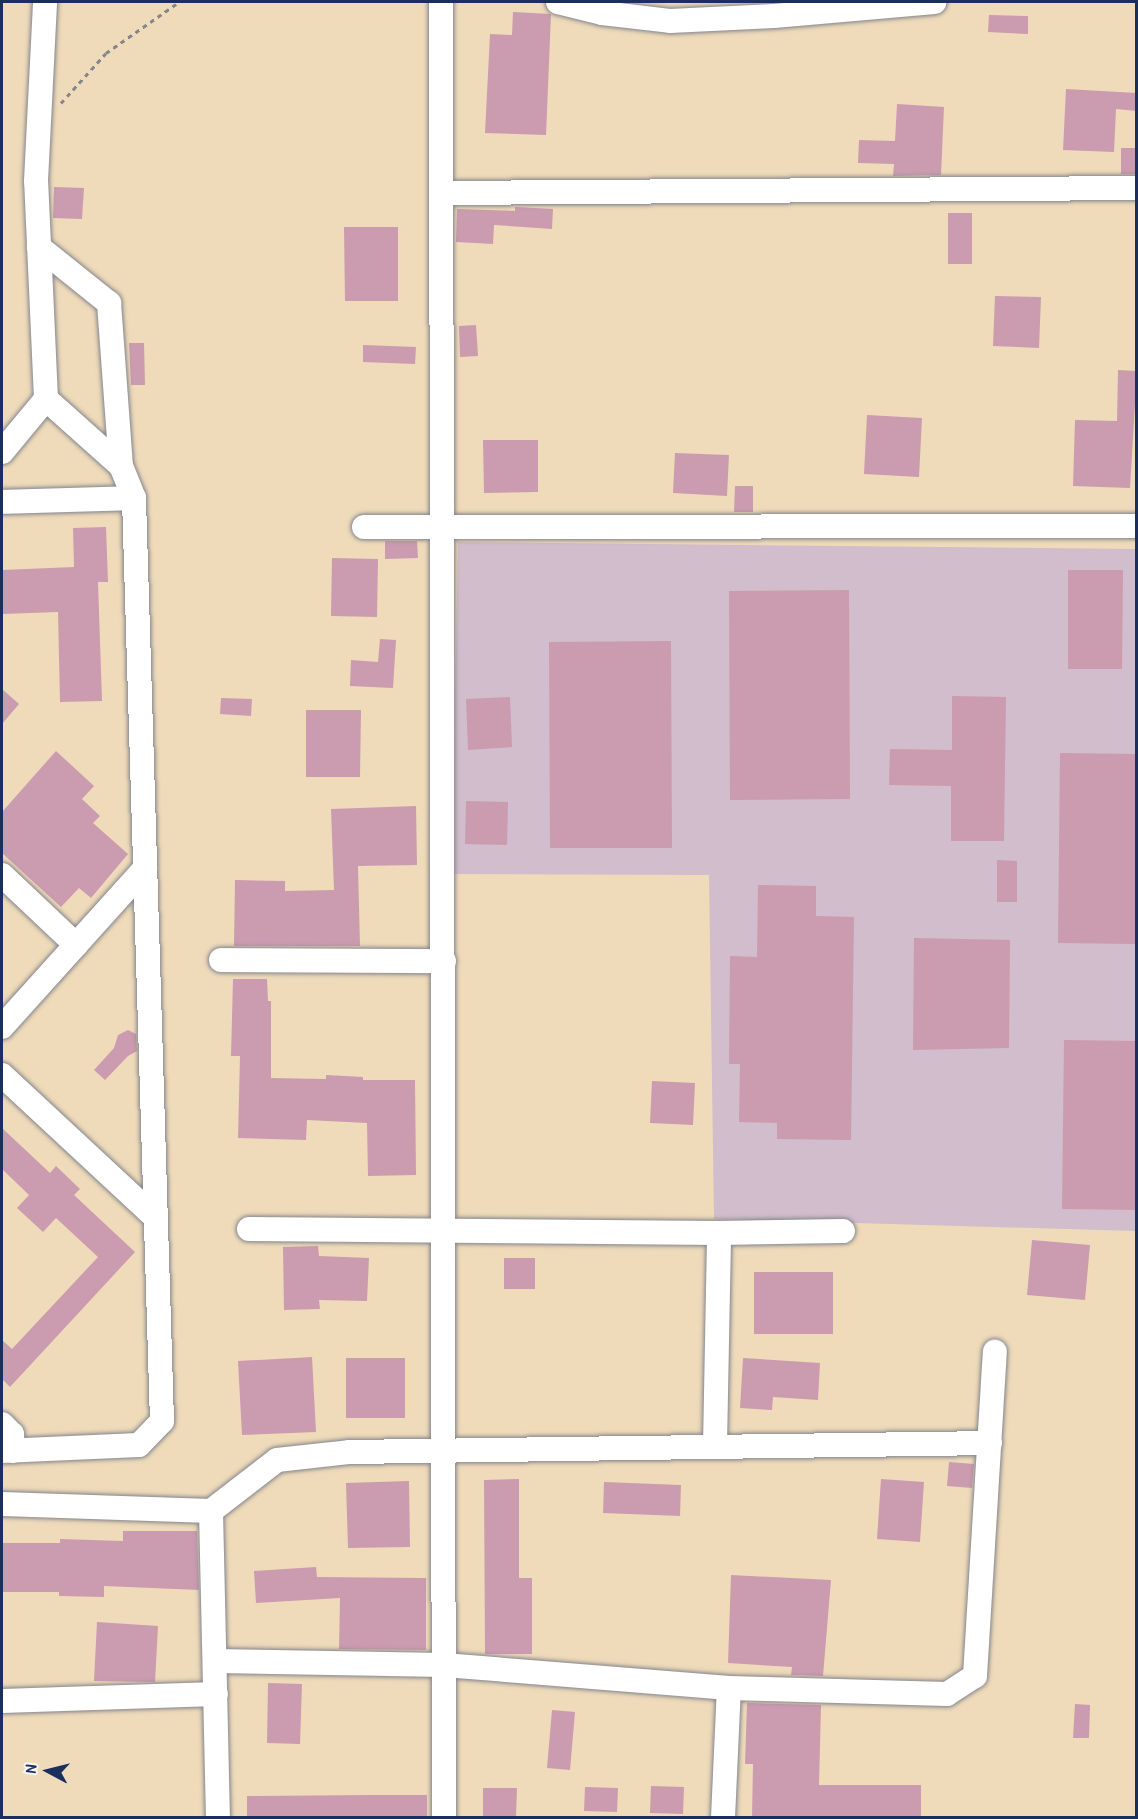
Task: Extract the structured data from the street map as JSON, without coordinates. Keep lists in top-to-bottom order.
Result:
{
  "north": "left"
}
